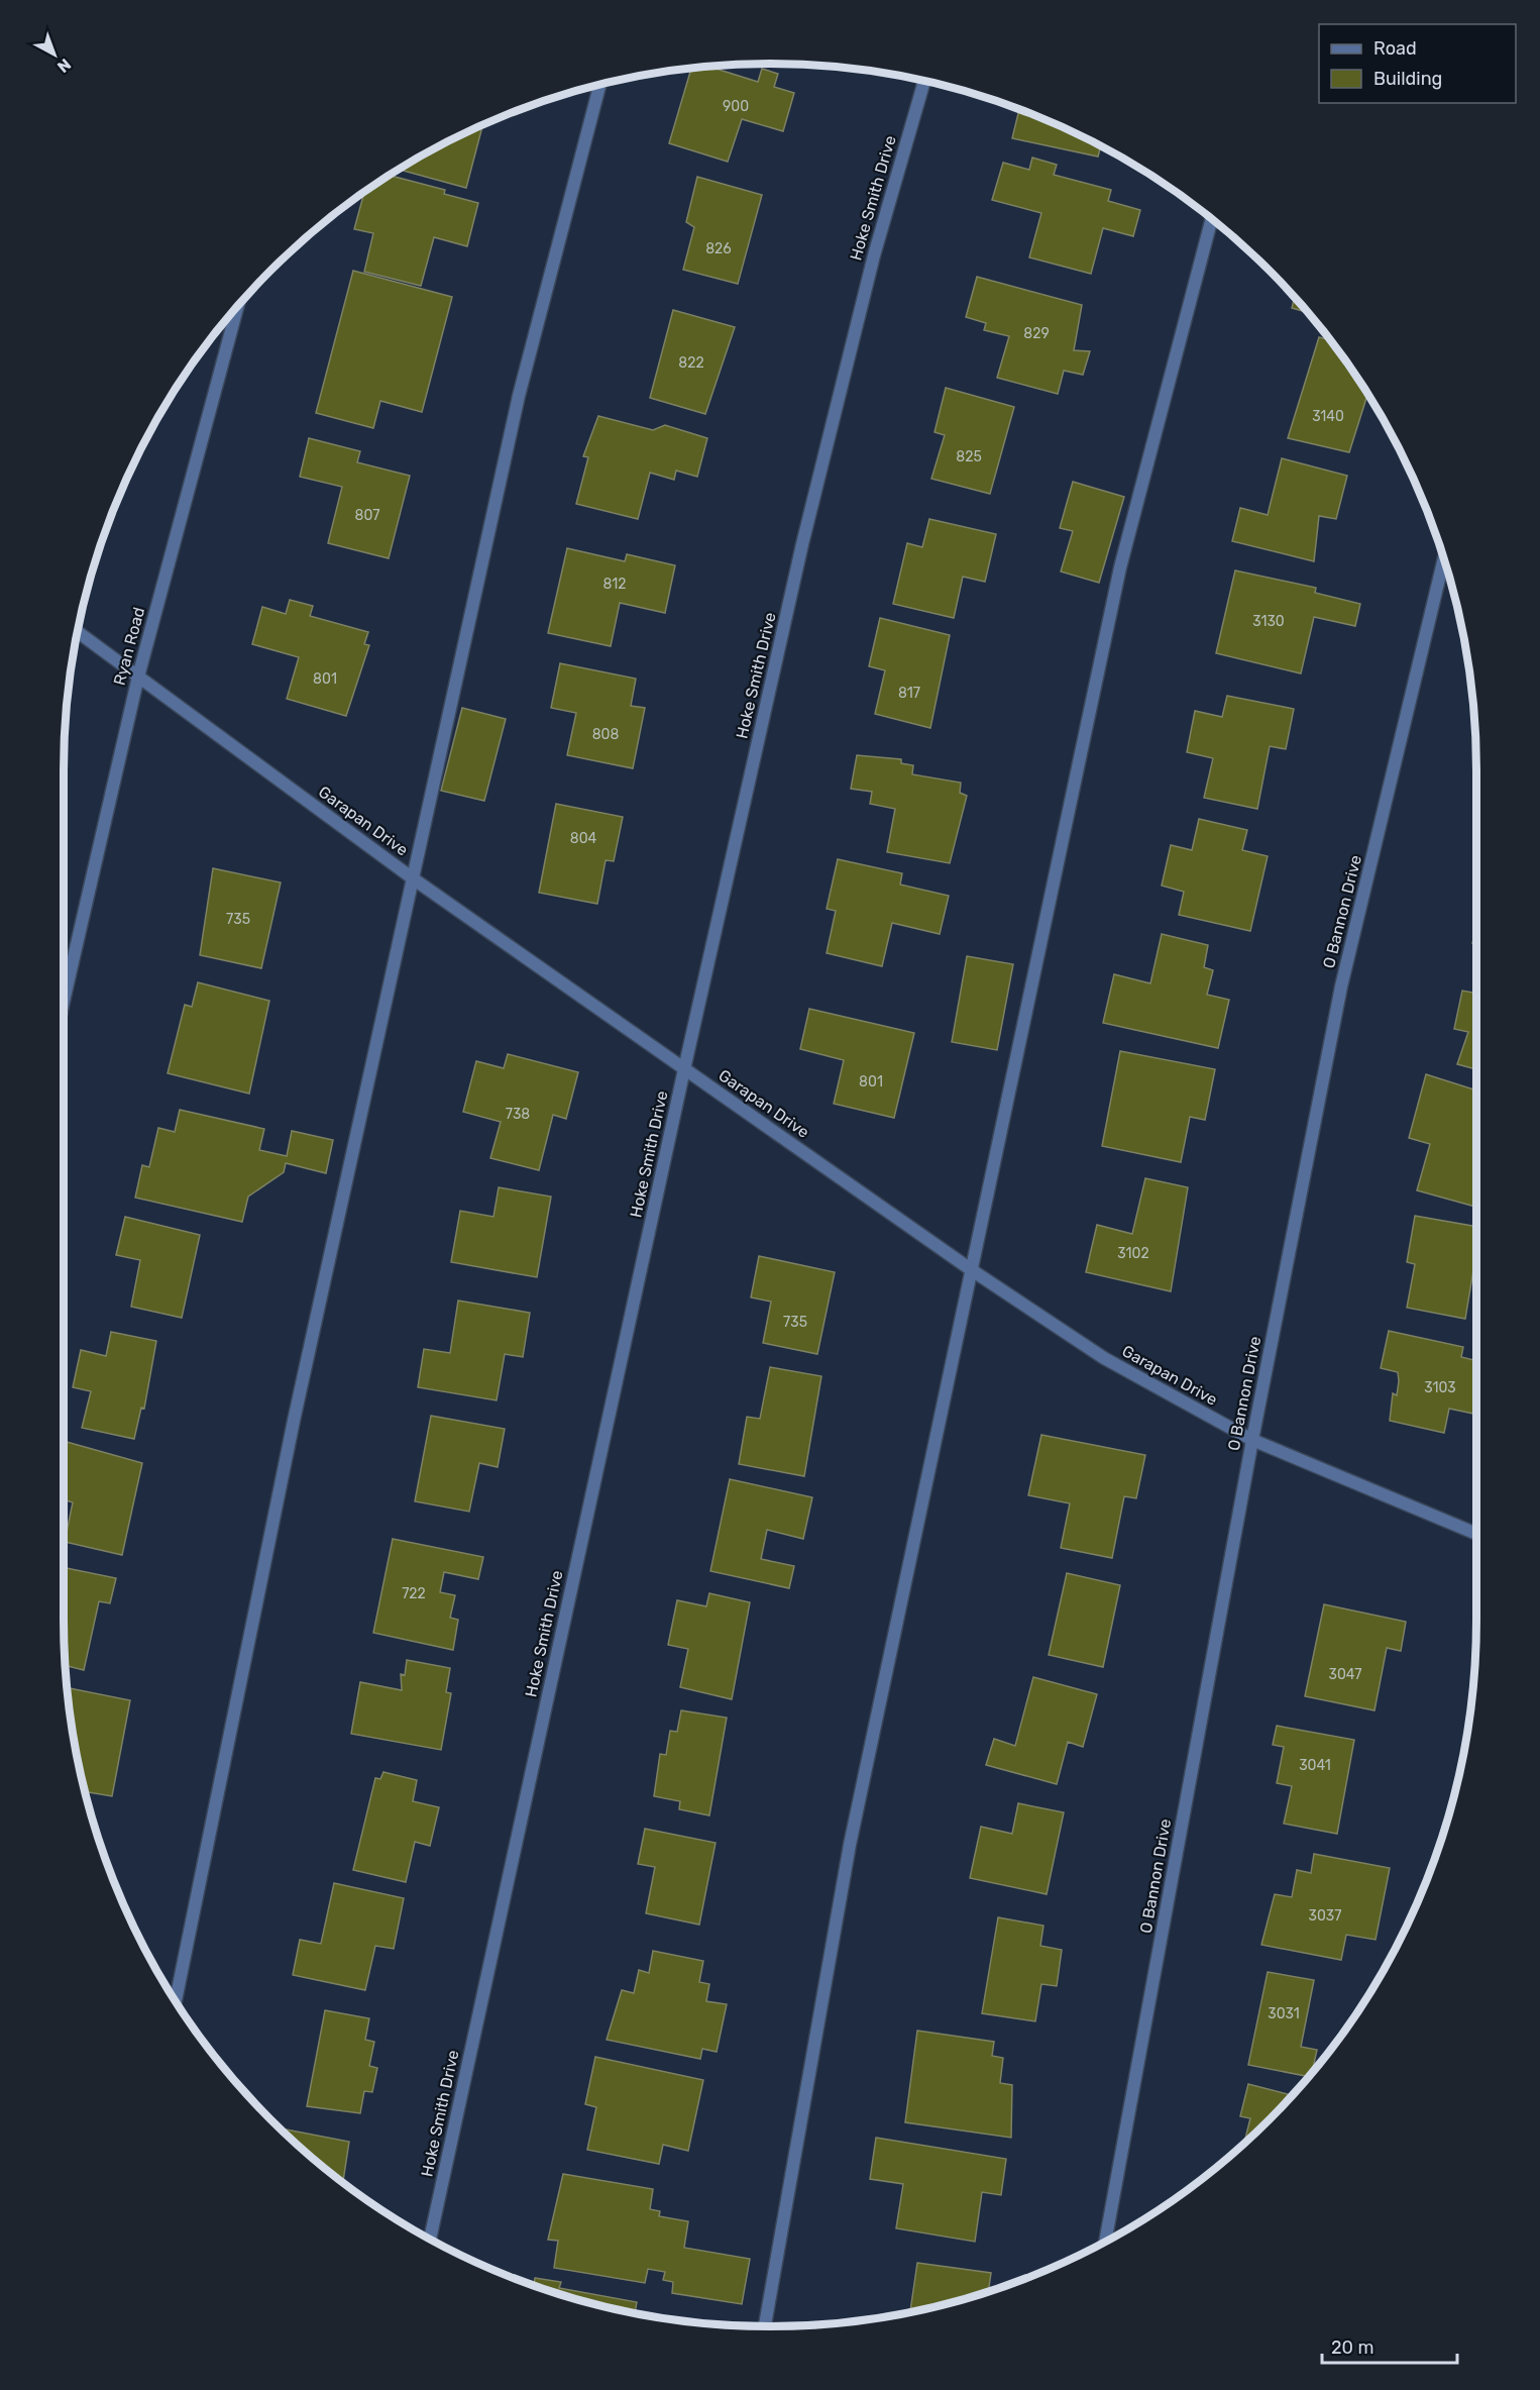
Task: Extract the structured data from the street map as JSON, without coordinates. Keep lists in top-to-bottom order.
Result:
{
  "streets": {
    "street": [
      "Hoke Smith Drive",
      "Ryan Road",
      "Garapan Drive",
      "O Bannon Drive"
    ]
  },
  "crossings": [
    ["Hoke Smith Drive", "Garapan Drive"],
    ["Ryan Road", "Garapan Drive"],
    ["Garapan Drive", "O Bannon Drive"]
  ],
  "house_numbers": [
    "900",
    "826",
    "829",
    "822",
    "3140",
    "825",
    "807",
    "812",
    "3130",
    "801",
    "817",
    "808",
    "804",
    "735",
    "801",
    "738",
    "3102",
    "735",
    "3103",
    "722",
    "3047",
    "3041",
    "3037",
    "3031"
  ],
  "legend": ["Road", "Building"],
  "scale_bar": "20 m",
  "north": "bottom right"
}
